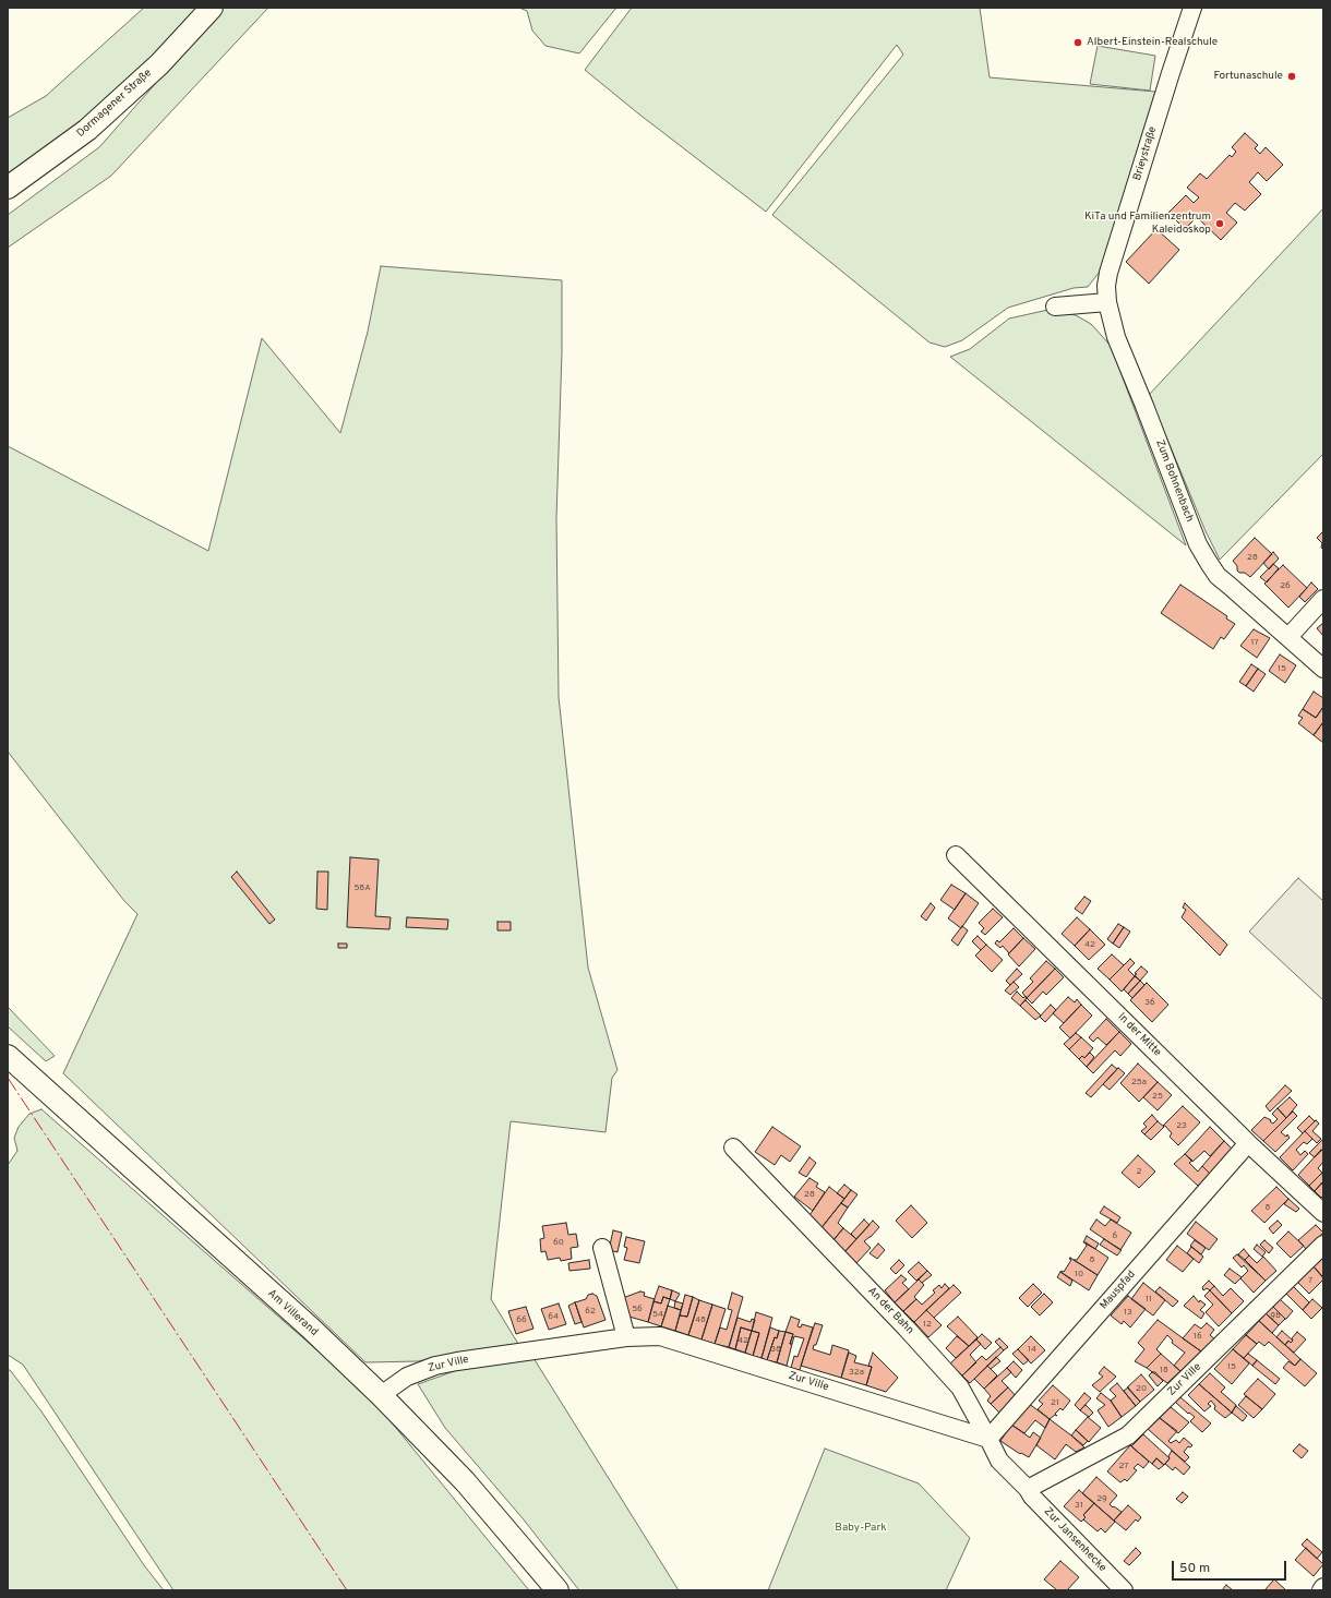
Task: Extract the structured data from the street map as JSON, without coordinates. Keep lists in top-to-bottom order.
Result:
{
  "streets": {
    "main road": ["Dormagener Straße", "Am Villerand"],
    "street": [
      "Brieystraße",
      "Zum Bohnenbach",
      "In der Mitte",
      "Mauspfad",
      "An der Bahn",
      "Zur Ville",
      "Zur Jansenhecke"
    ]
  },
  "crossings": [
    ["Brieystraße", "Zum Bohnenbach"],
    ["In der Mitte", "Mauspfad"],
    ["Mauspfad", "An der Bahn"],
    ["Mauspfad", "Zur Ville"],
    ["An der Bahn", "Zur Ville"],
    ["An der Bahn", "Zur Jansenhecke"],
    ["Am Villerand", "Zur Ville"],
    ["Zur Ville", "Zur Jansenhecke"]
  ],
  "parks": ["Baby-Park"],
  "places": ["Albert-Einstein-Realschule", "Fortunaschule", "KiTa und Familienzentrum Kaleidoskop"],
  "house_numbers": [
    "28",
    "26",
    "17",
    "15",
    "58A",
    "42",
    "36",
    "25a",
    "25",
    "23",
    "2",
    "28",
    "8",
    "6",
    "60",
    "8",
    "10",
    "7",
    "11",
    "56",
    "62",
    "13",
    "54",
    "9b",
    "64",
    "66",
    "48",
    "12",
    "16",
    "42",
    "38",
    "14",
    "15",
    "18",
    "32a",
    "20",
    "21",
    "27",
    "29",
    "31"
  ],
  "scale_bar": "50 m"
}
